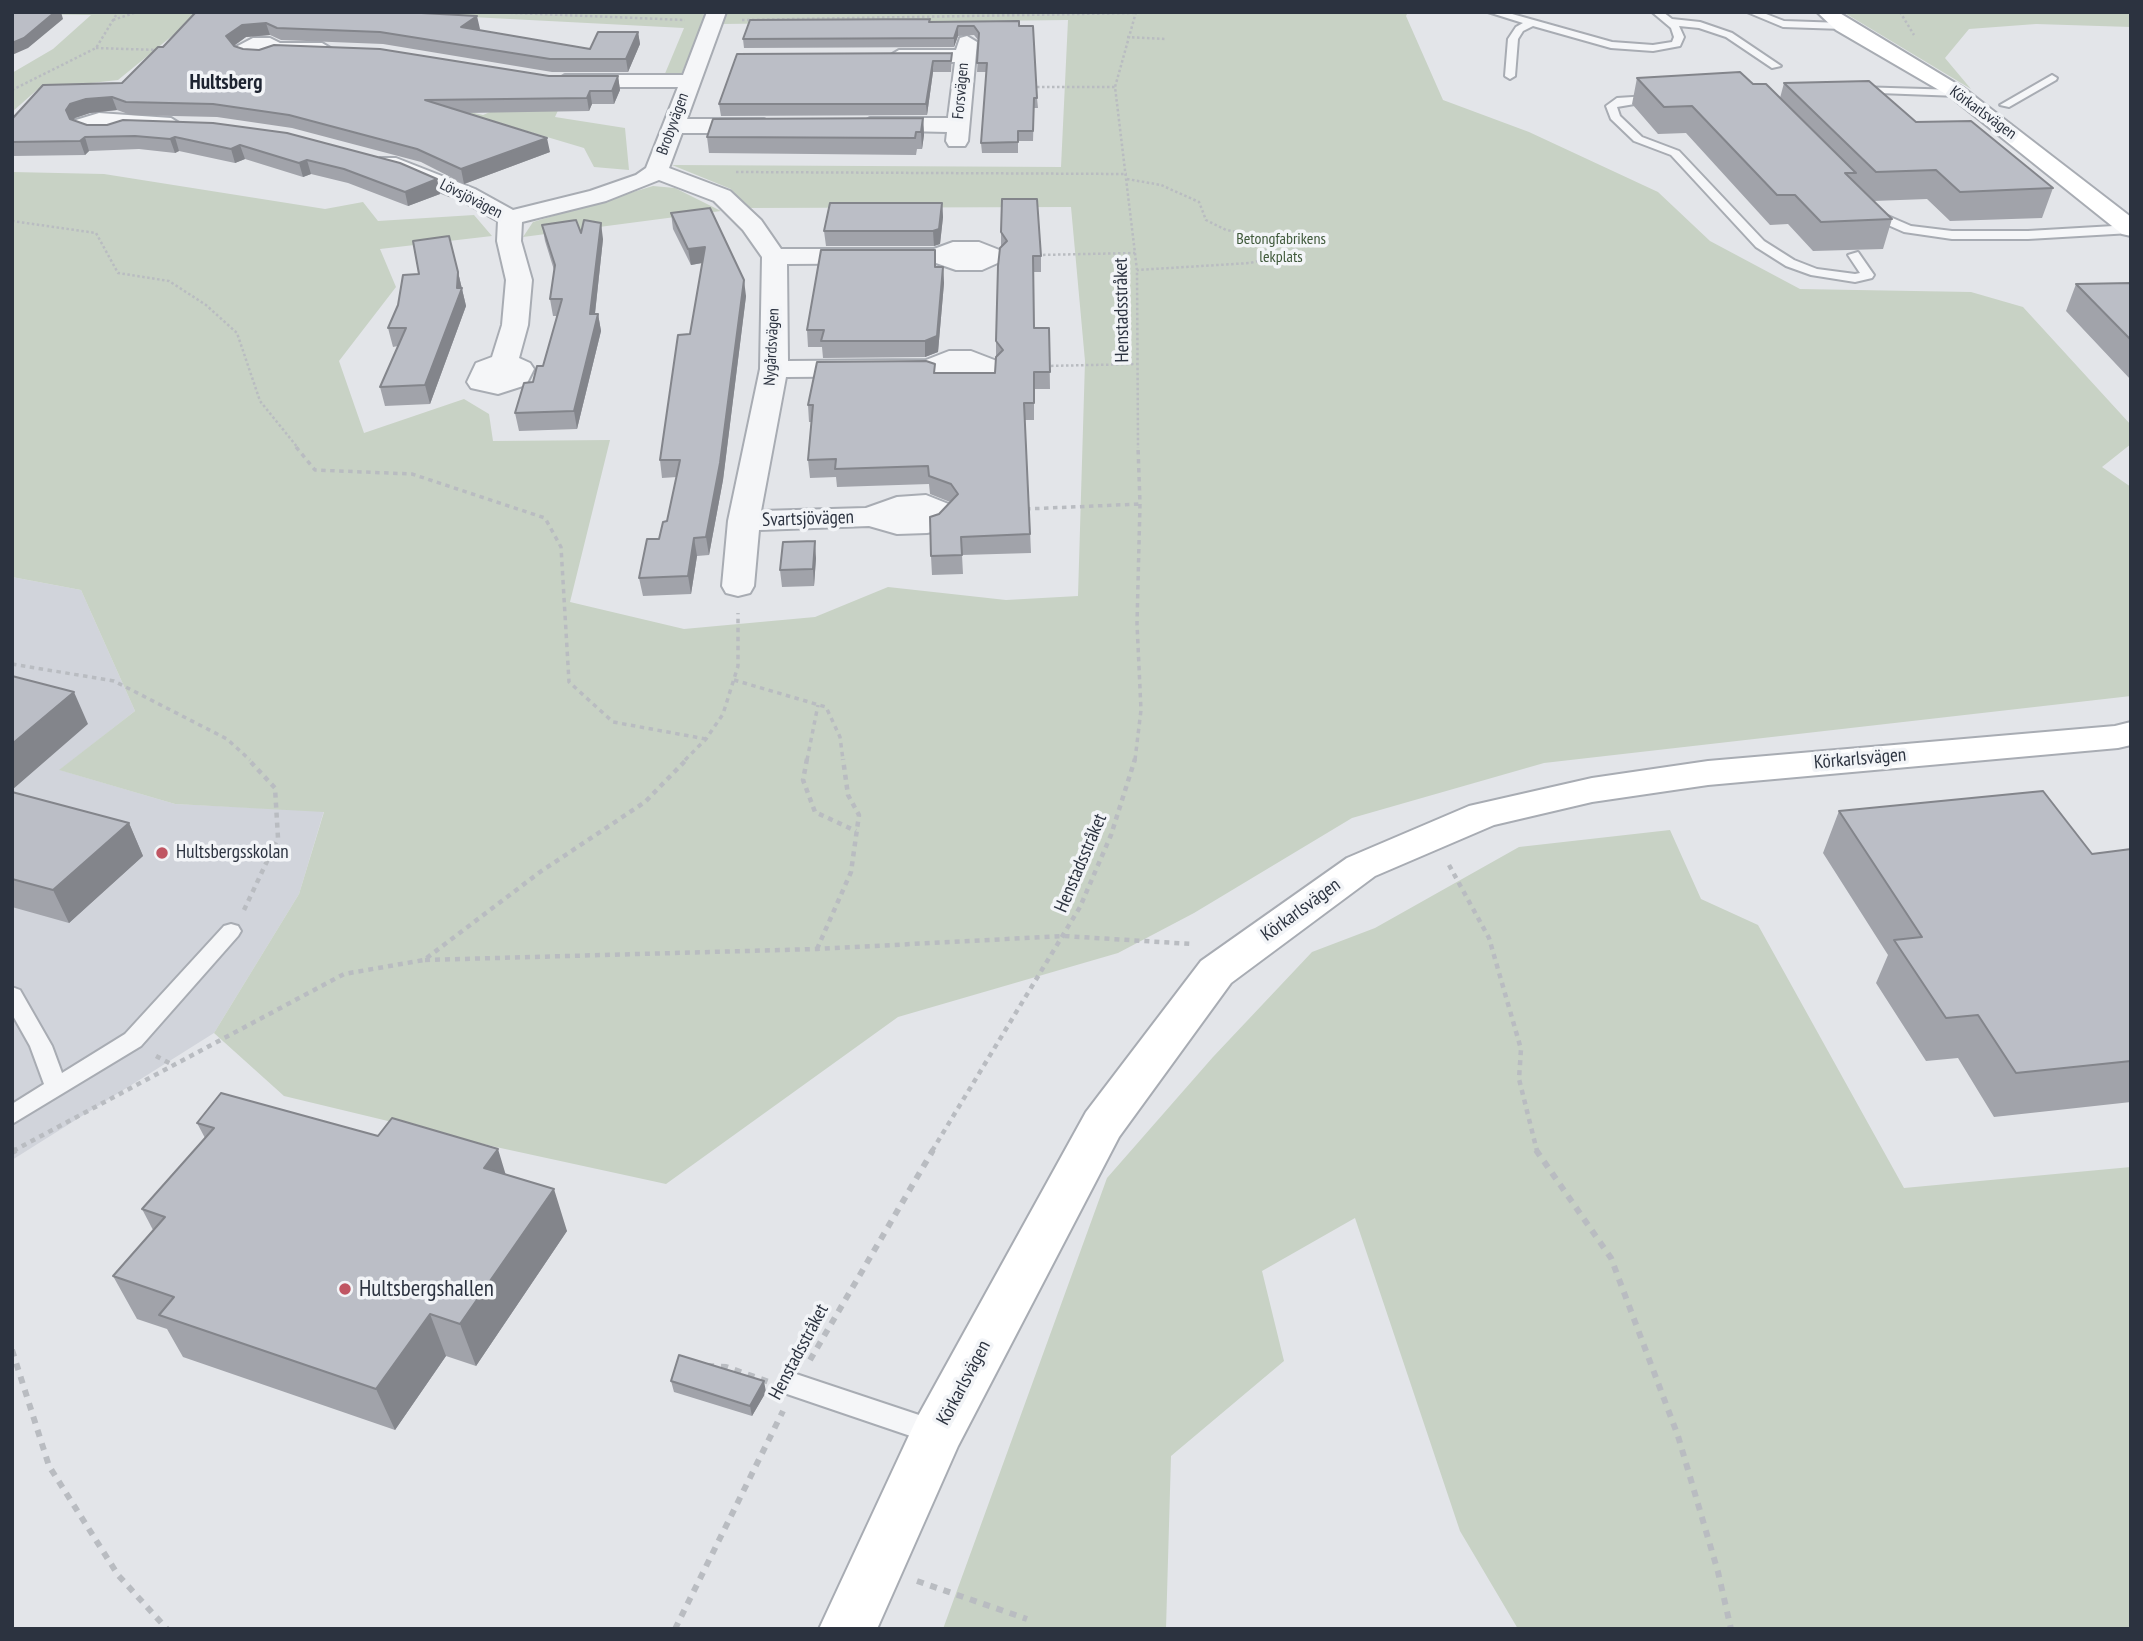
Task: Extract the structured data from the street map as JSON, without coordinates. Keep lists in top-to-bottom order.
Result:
{
  "streets": {
    "street": [
      "Forsvägen",
      "Körkarlsvägen",
      "Brobyvägen",
      "Lövsjövägen",
      "Nygårdsvägen",
      "Svartsjövägen"
    ],
    "path": ["Henstadsstråket"]
  },
  "crossings": [
    ["Brobyvägen", "Lövsjövägen"],
    ["Nygårdsvägen", "Svartsjövägen"]
  ],
  "districts": ["Hultsberg"],
  "parks": ["Betongfabrikens lekplats"],
  "places": ["Hultsbergsskolan", "Hultsbergshallen"]
}
